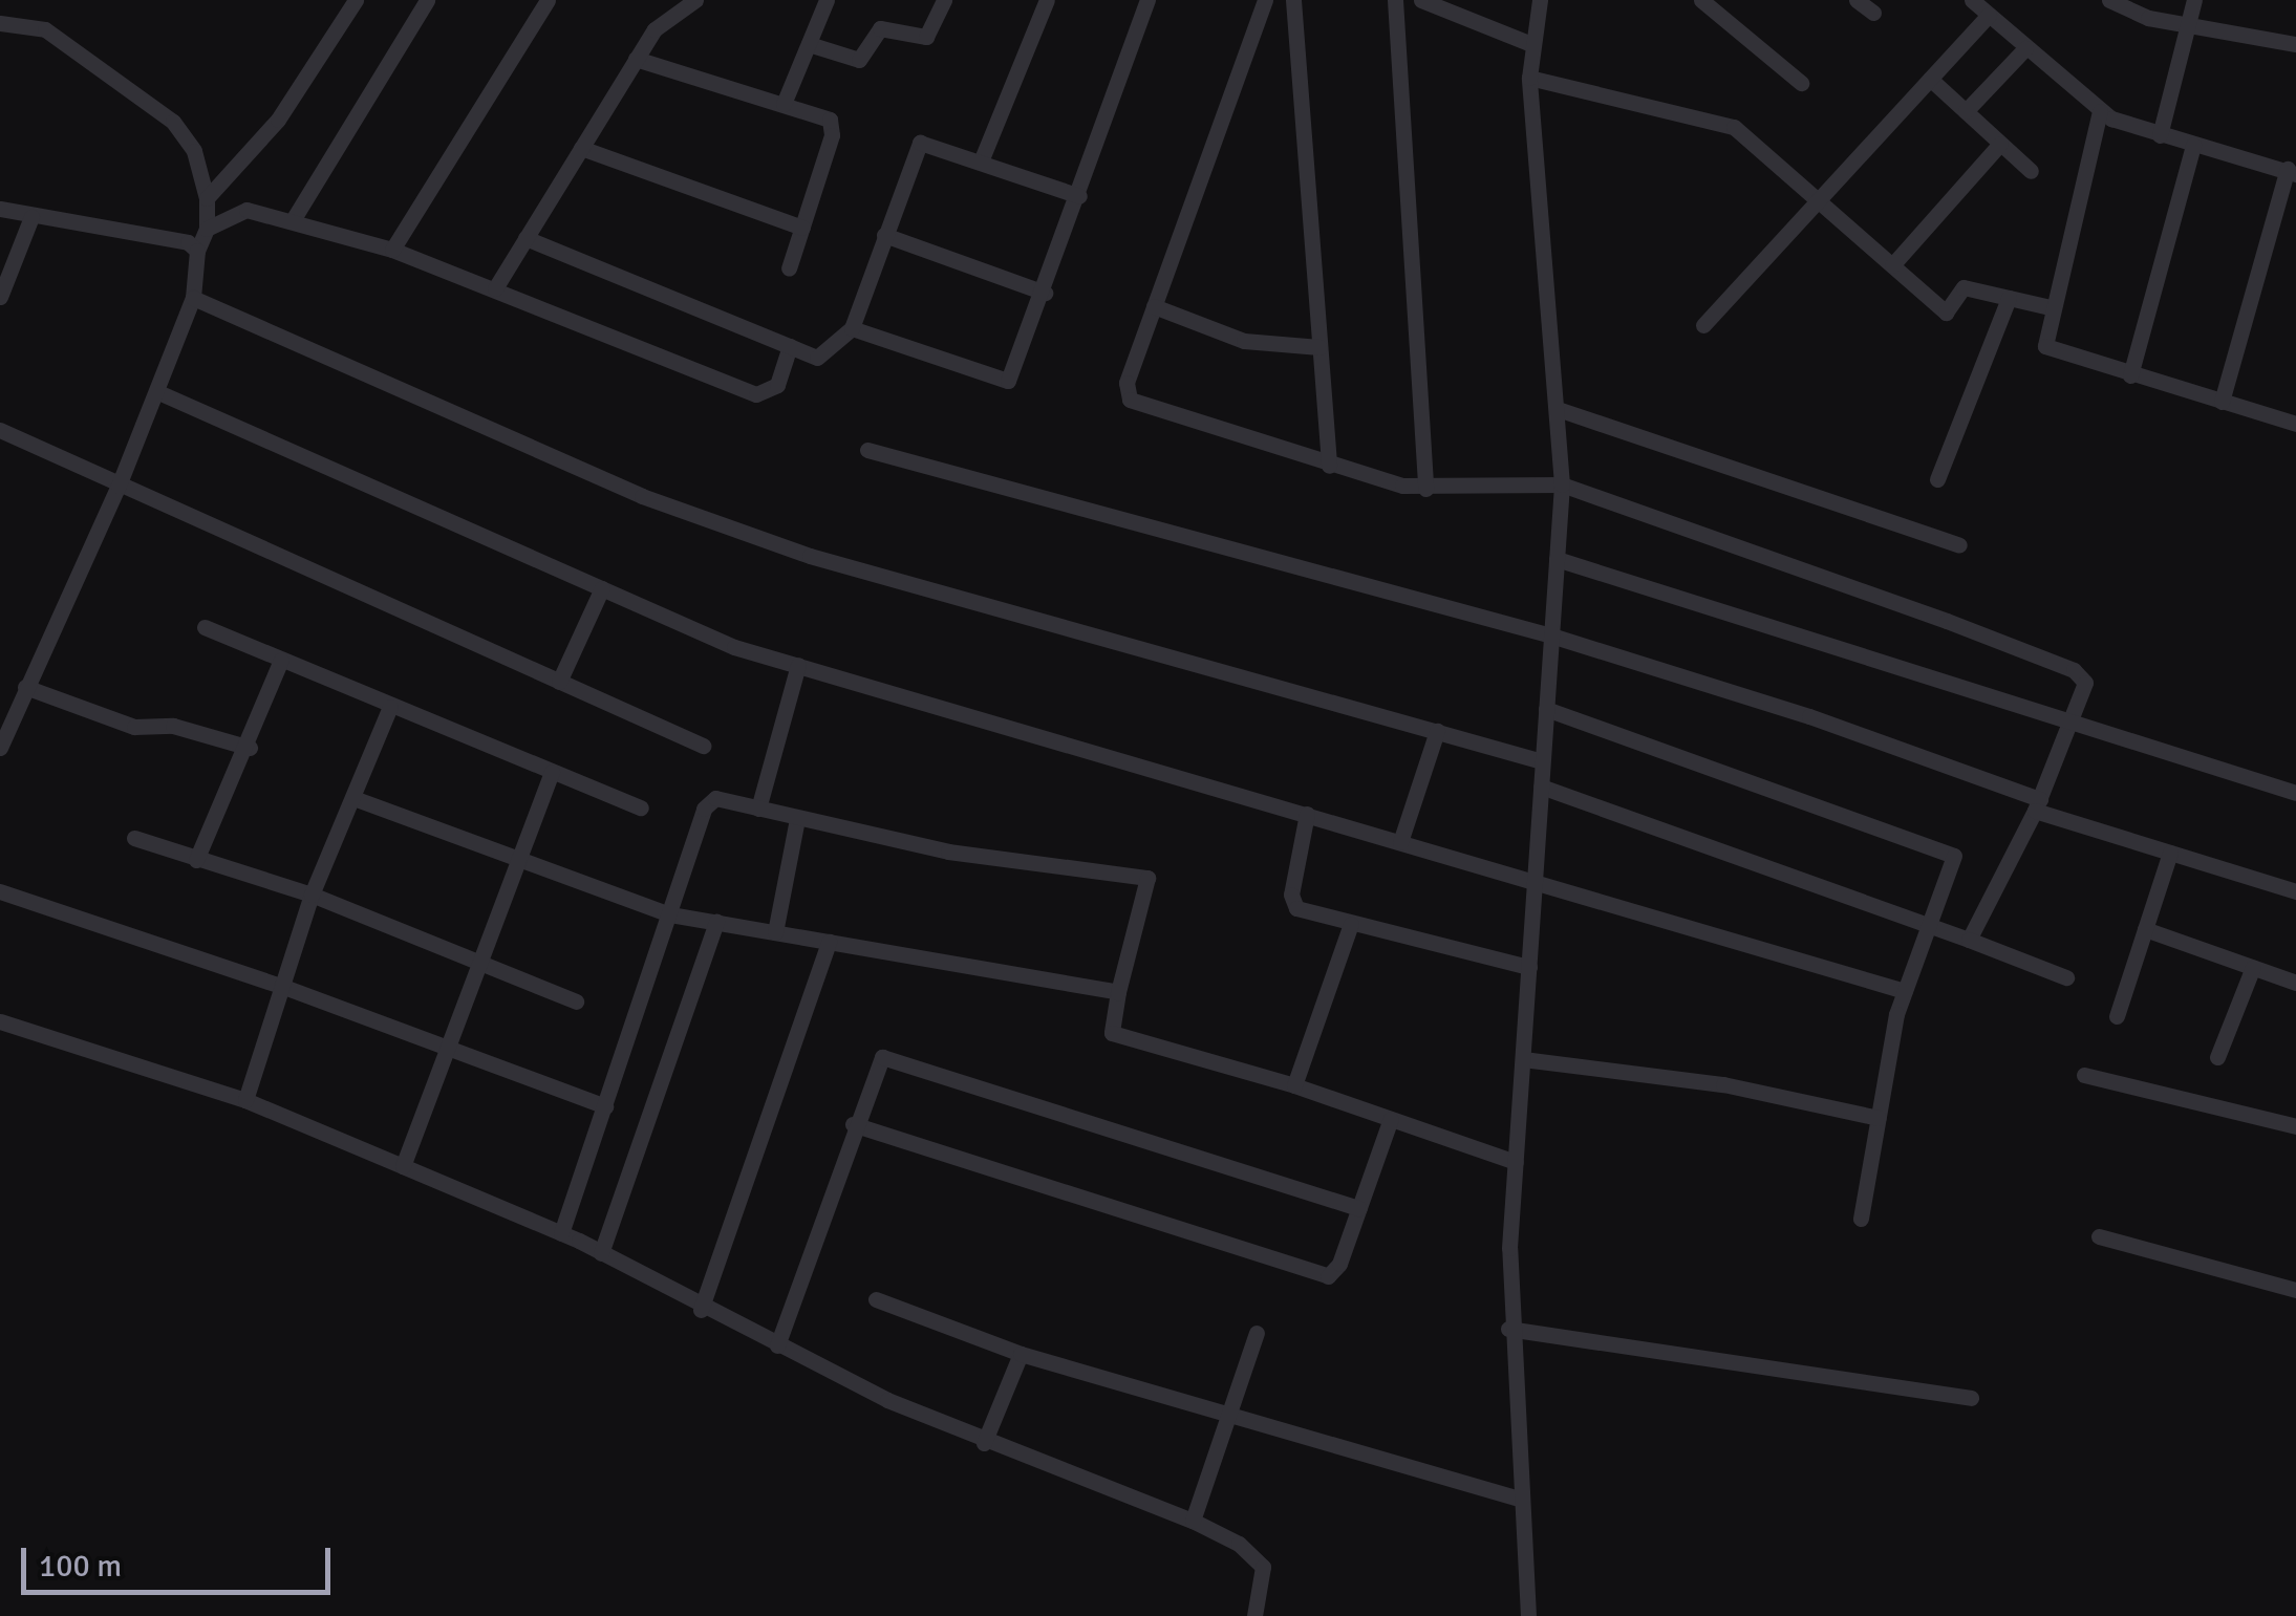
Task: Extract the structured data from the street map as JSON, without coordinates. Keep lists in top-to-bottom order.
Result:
{
  "scale_bar": "100 m"
}
